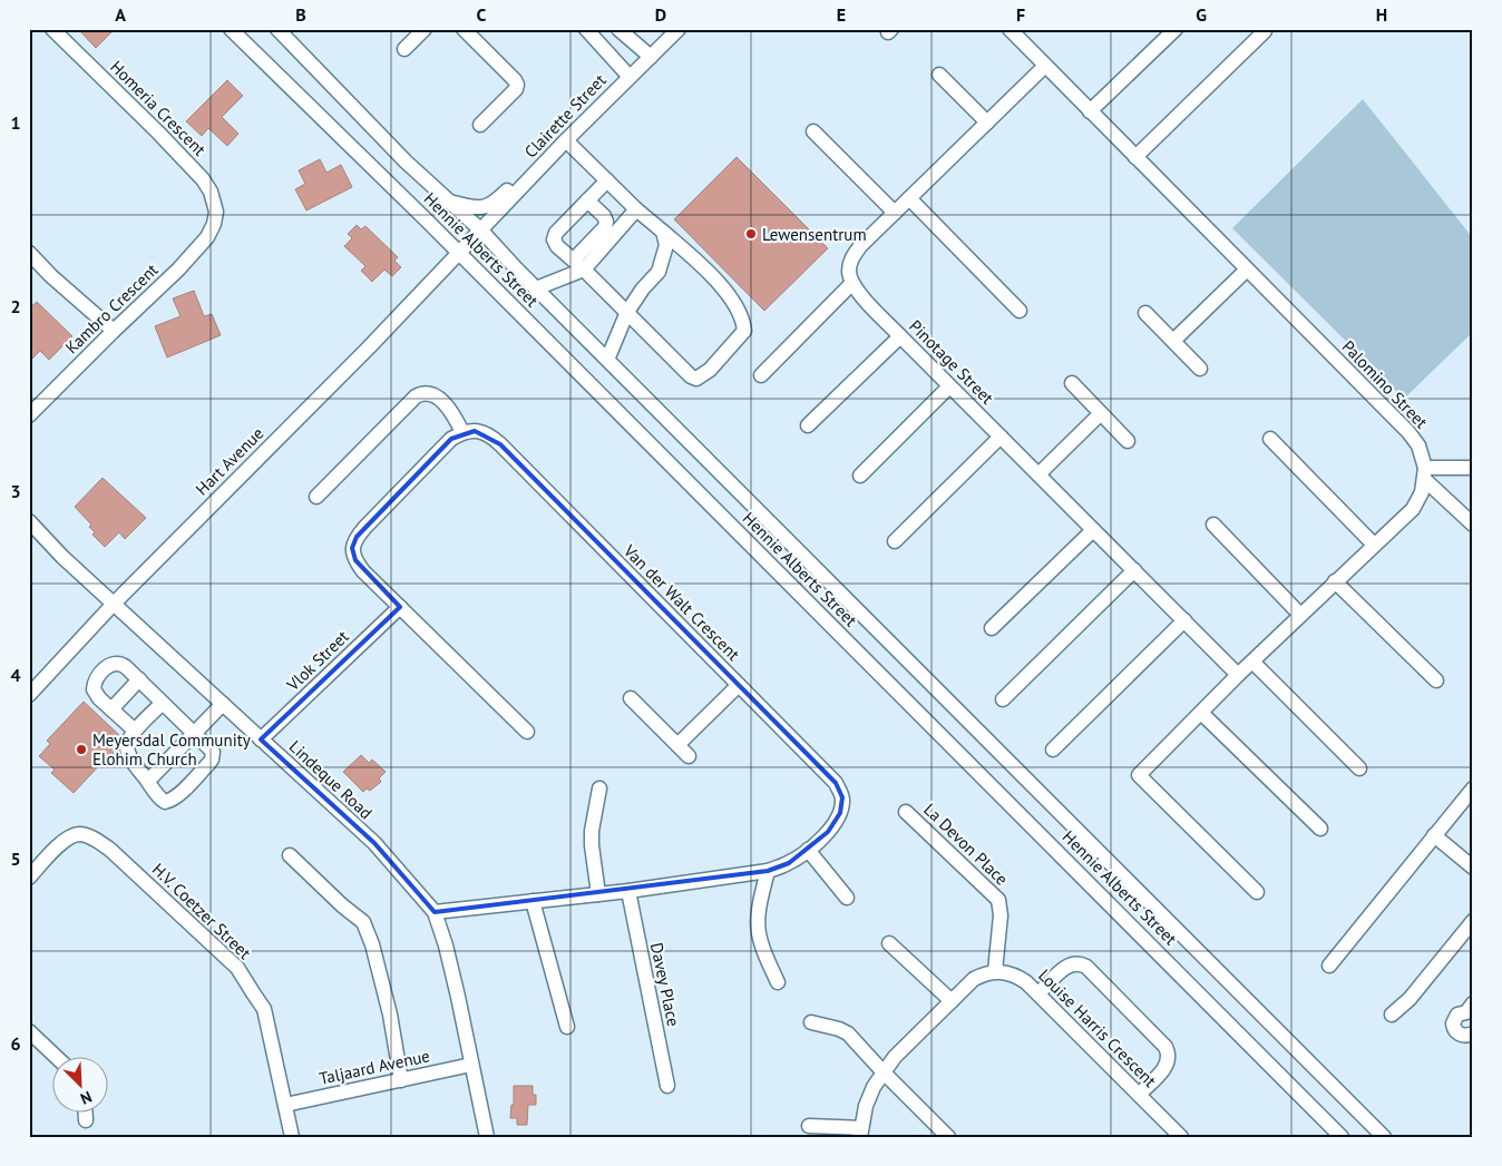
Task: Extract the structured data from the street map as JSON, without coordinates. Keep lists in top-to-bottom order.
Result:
{
  "streets": {
    "street": [
      "Homeria Crescent",
      "Clairette Street",
      "Hennie Alberts Street",
      "Kambro Crescent",
      "Pinotage Street",
      "Palomino Street",
      "Hart Avenue",
      "Van der Walt Crescent",
      "Vlok Street",
      "Lindeque Road",
      "La Devon Place",
      "H.V. Coetzer Street",
      "Davey Place",
      "Louise Harris Crescent",
      "Taljaard Avenue"
    ]
  },
  "crossings": [
    ["Homeria Crescent", "Kambro Crescent"],
    ["Clairette Street", "Hennie Alberts Street"],
    ["Clairette Street", "Hart Avenue"],
    ["Hennie Alberts Street", "Hart Avenue"],
    ["Hart Avenue", "Lindeque Road"],
    ["Van der Walt Crescent", "Lindeque Road"],
    ["Van der Walt Crescent", "Davey Place"],
    ["Vlok Street", "Lindeque Road"],
    ["Lindeque Road", "Taljaard Avenue"],
    ["La Devon Place", "Louise Harris Crescent"],
    ["H.V. Coetzer Street", "Taljaard Avenue"]
  ],
  "places": ["Lewensentrum", "Meyersdal Community Elohim Church"],
  "north": "bottom right",
  "grid": {
    "columns": [
      "A",
      "B",
      "C",
      "D",
      "E",
      "F",
      "G",
      "H"
    ],
    "rows": [
      "1",
      "2",
      "3",
      "4",
      "5",
      "6"
    ]
  }
}
